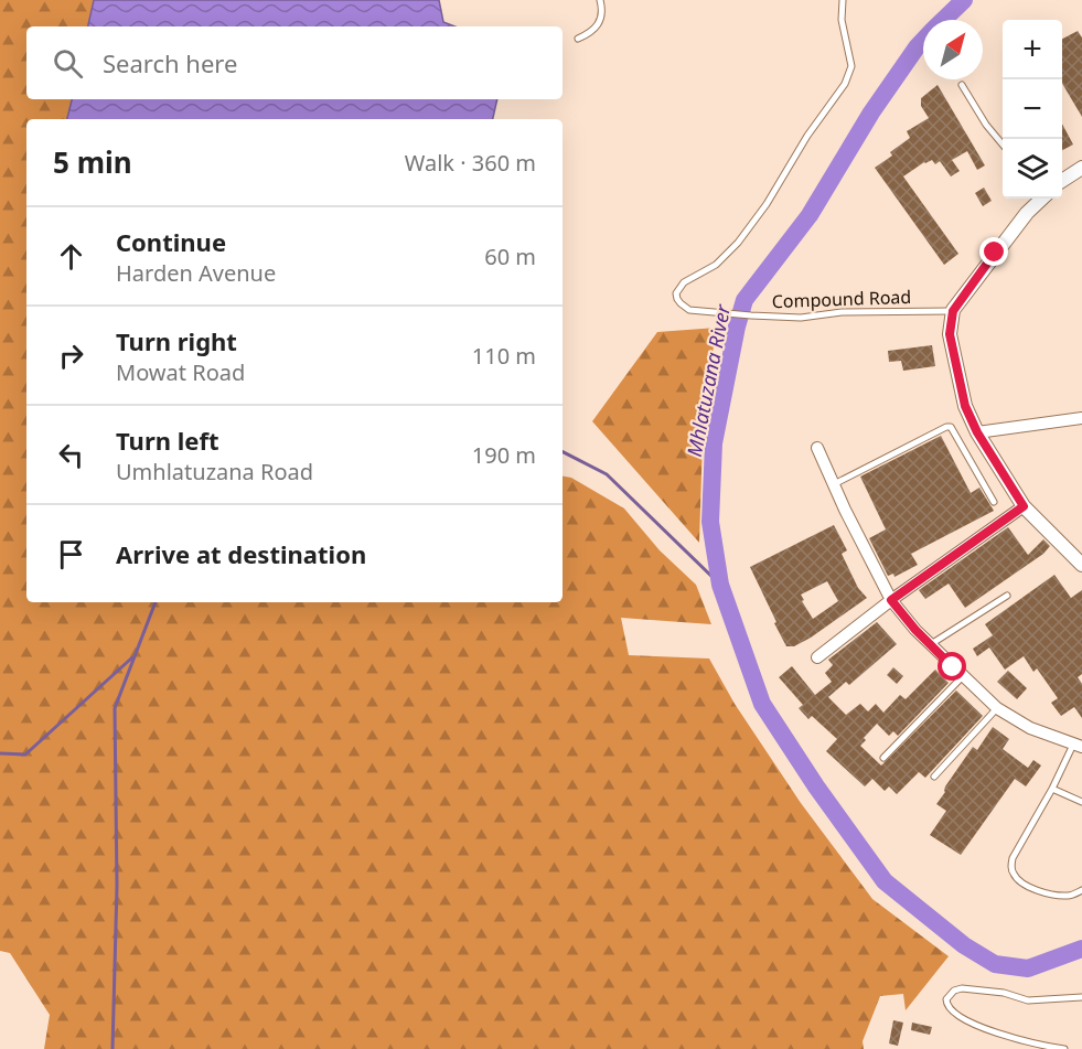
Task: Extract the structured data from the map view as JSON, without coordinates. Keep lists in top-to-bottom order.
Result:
{
  "streets": {
    "lane": ["Compound Road"]
  },
  "water": ["Mhlatuzana River"],
  "north": "top right",
  "page": {
    "map_buttons": ["+", "−"],
    "search": "Search here",
    "heading": ["5 min", "Walk · 360 m"],
    "list": [
      ["Continue", "Harden Avenue", "60 m"],
      ["Turn right", "Mowat Road", "110 m"],
      ["Turn left", "Umhlatuzana Road", "190 m"],
      "Arrive at destination"
    ]
  }
}
